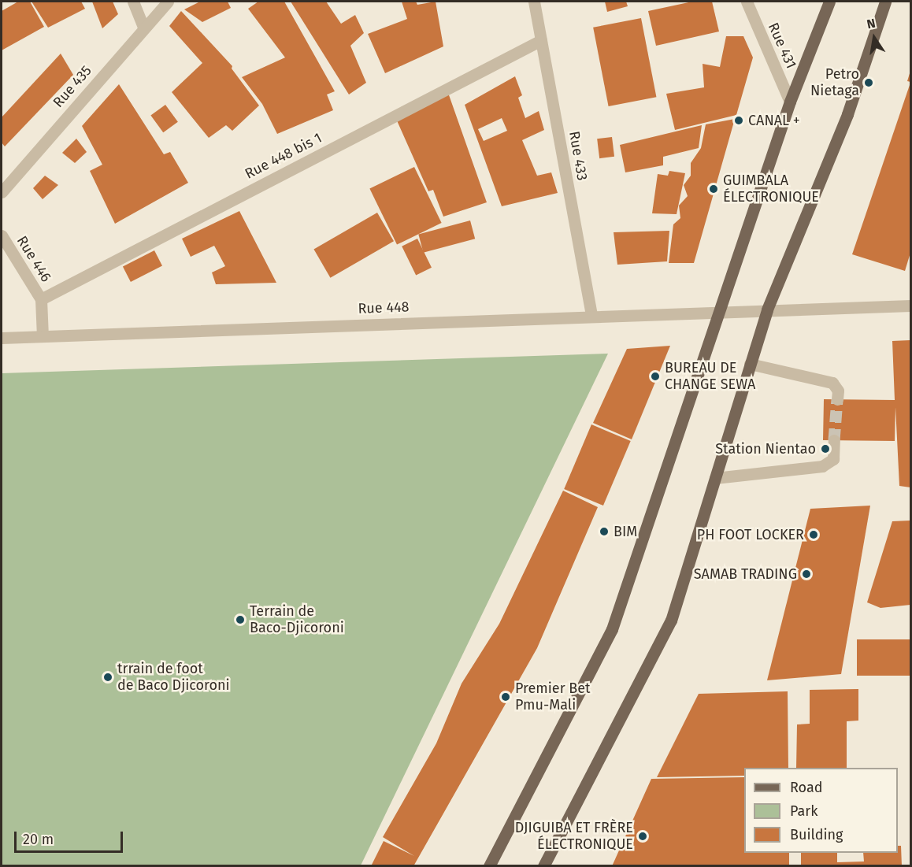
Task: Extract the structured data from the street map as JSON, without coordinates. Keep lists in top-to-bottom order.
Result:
{
  "streets": {
    "street": [
      "Rue 431",
      "Rue 435",
      "Rue 448 bis 1",
      "Rue 433",
      "Rue 446",
      "Rue 448"
    ]
  },
  "crossings": [
    ["Rue 448 bis 1", "Rue 433"],
    ["Rue 448 bis 1", "Rue 446"],
    ["Rue 433", "Rue 448"]
  ],
  "places": [
    "Petro Nietaga",
    "CANAL +",
    "GUIMBALA ÉLECTRONIQUE",
    "BUREAU DE CHANGE SEWA",
    "Station Nientao",
    "BIM",
    "PH FOOT LOCKER",
    "SAMAB TRADING",
    "Terrain de Baco-Djicoroni",
    "trrain de foot de Baco Djicoroni",
    "Premier Bet Pmu-Mali",
    "DJIGUIBA ET FRÈRE ÉLECTRONIQUE"
  ],
  "legend": ["Road", "Park", "Building"],
  "scale_bar": "20 m",
  "north": "top"
}
